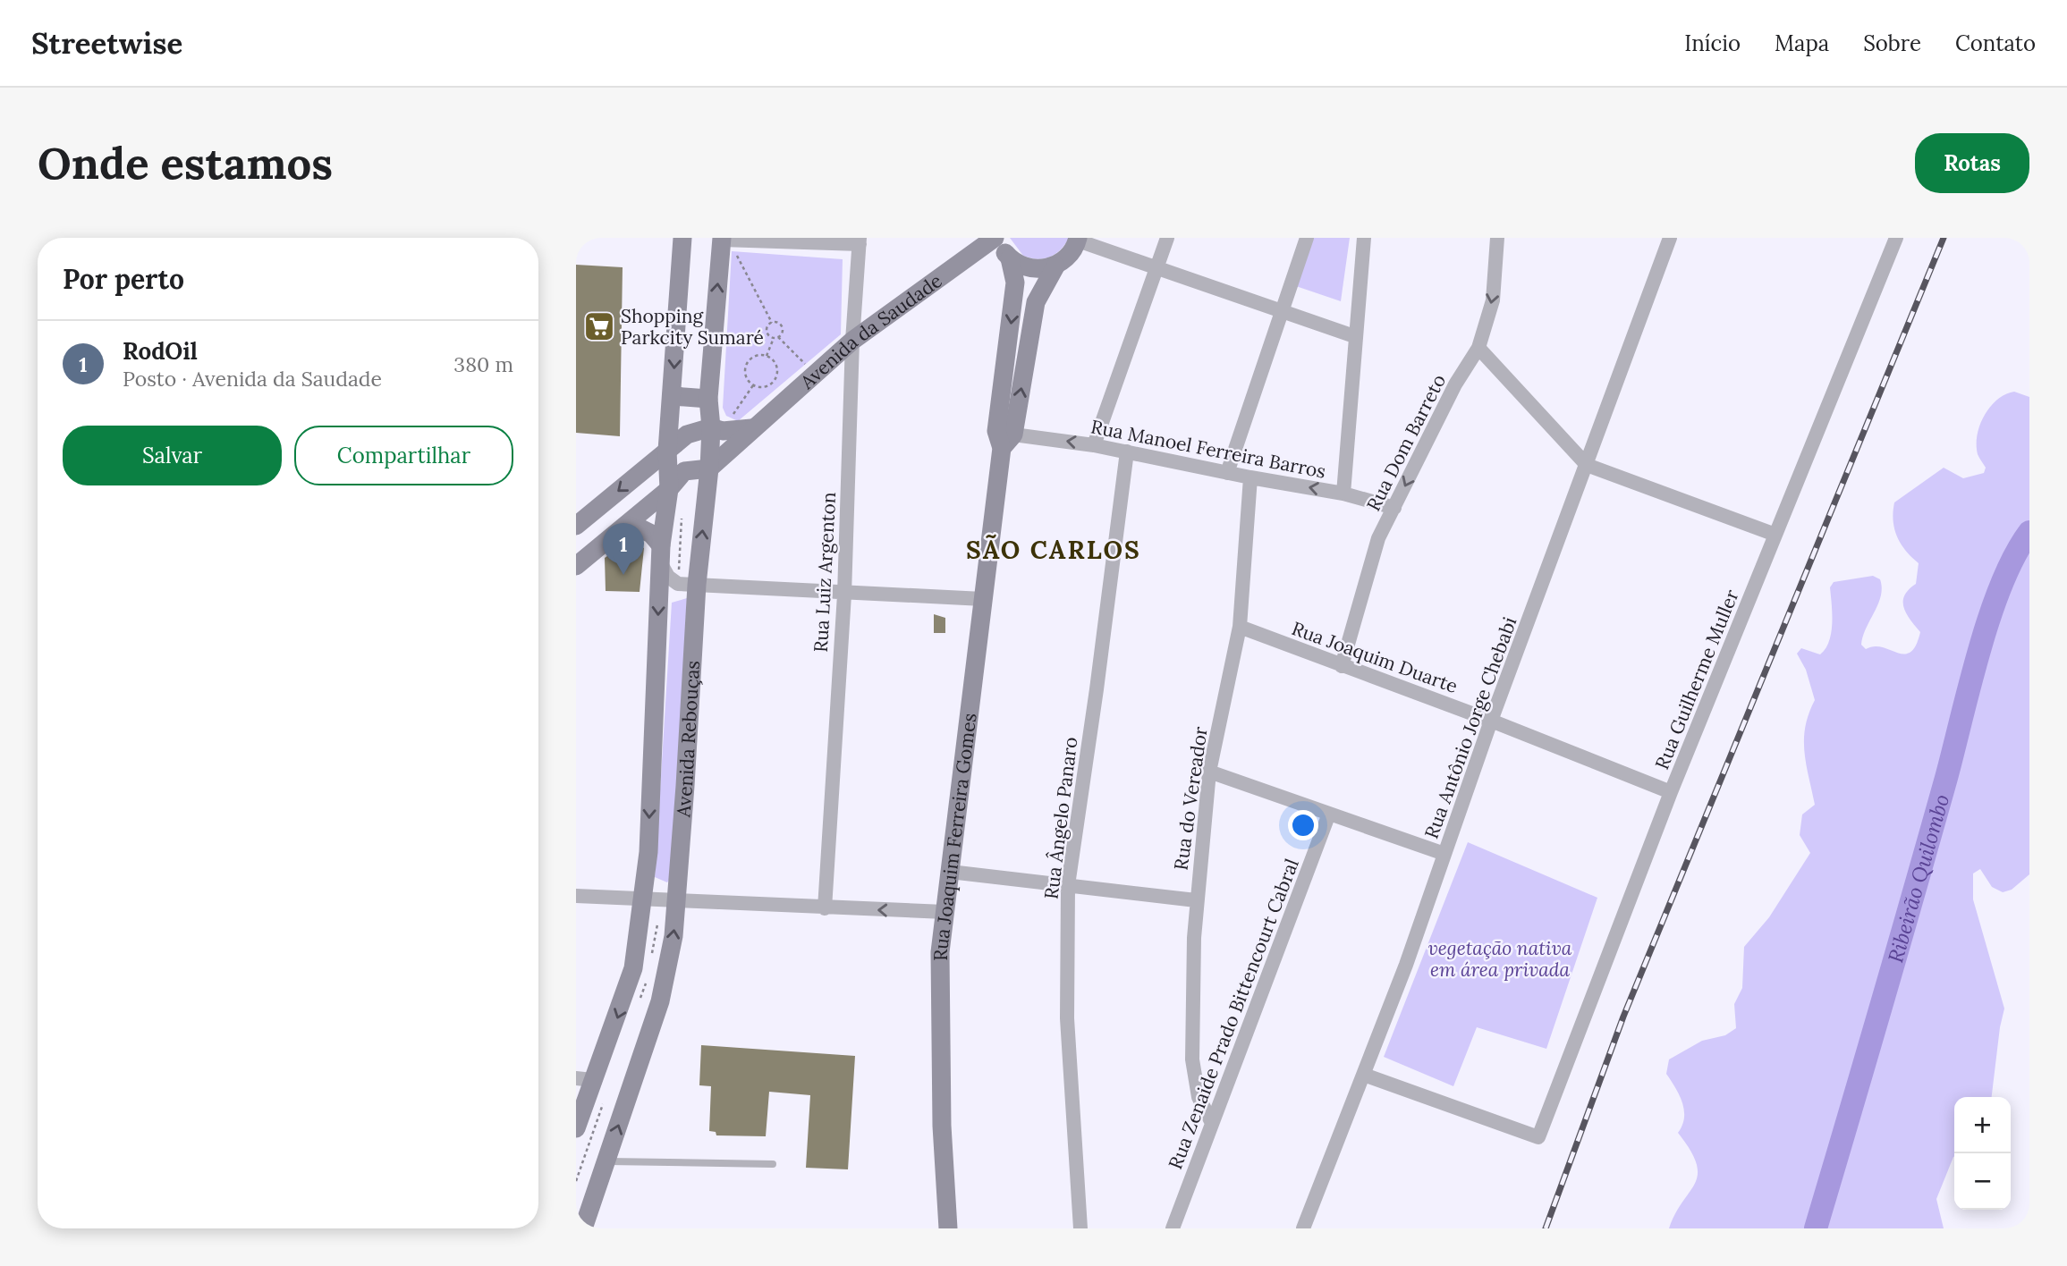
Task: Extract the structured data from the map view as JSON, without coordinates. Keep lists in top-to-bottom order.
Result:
{
  "streets": {
    "street": [
      "Avenida da Saudade",
      "Rua Dom Barreto",
      "Rua Manoel Ferreira Barros",
      "Rua Luiz Argenton",
      "Rua Joaquim Duarte",
      "Rua Guilherme Muller",
      "Rua Antônio Jorge Chebabi",
      "Avenida Rebouças",
      "Rua do Vereador",
      "Rua Ângelo Panaro",
      "Rua Joaquim Ferreira Gomes",
      "Rua Zenaide Prado Bittencourt Cabral"
    ]
  },
  "crossings": [
    ["Avenida da Saudade", "Rua Luiz Argenton"],
    ["Avenida da Saudade", "Avenida Rebouças"],
    ["Rua Dom Barreto", "Rua Manoel Ferreira Barros"],
    ["Rua Dom Barreto", "Rua Joaquim Duarte"],
    ["Rua Manoel Ferreira Barros", "Rua do Vereador"],
    ["Rua Manoel Ferreira Barros", "Rua Ângelo Panaro"],
    ["Rua Manoel Ferreira Barros", "Rua Joaquim Ferreira Gomes"],
    ["Rua Joaquim Duarte", "Rua Guilherme Muller"],
    ["Rua Joaquim Duarte", "Rua Antônio Jorge Chebabi"],
    ["Rua Joaquim Duarte", "Rua do Vereador"],
    ["Rua Guilherme Muller", "Rua Antônio Jorge Chebabi"],
    ["Rua do Vereador", "Rua Zenaide Prado Bittencourt Cabral"]
  ],
  "one_way": ["Rua Manoel Ferreira Barros"],
  "districts": ["SÃO CARLOS"],
  "water": ["Ribeirão Quilombo"],
  "parks": ["vegetação nativa em área privada"],
  "places": {
    "supermarket": ["Shopping Parkcity Sumaré"]
  },
  "page": {
    "header": "Streetwise",
    "nav": [
      "Início",
      "Mapa",
      "Sobre",
      "Contato"
    ],
    "buttons": [
      "Rotas",
      ["Salvar", "Compartilhar"]
    ],
    "title": "Onde estamos",
    "heading": "Por perto",
    "list": [
      {
        "mark": "1",
        "name": "RodOil",
        "note": "Posto · Avenida da Saudade",
        "value": "380 m"
      }
    ],
    "pins": "1",
    "map_buttons": ["+", "−"]
  }
}
